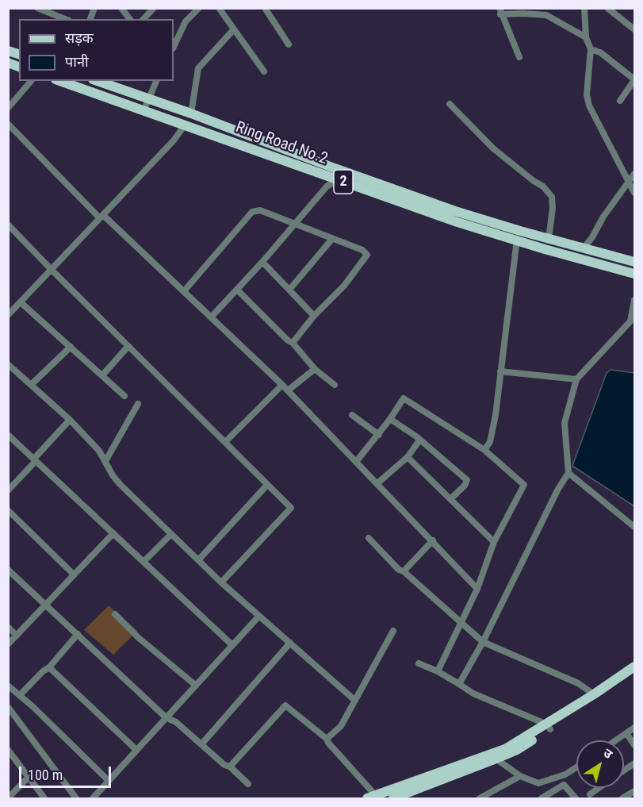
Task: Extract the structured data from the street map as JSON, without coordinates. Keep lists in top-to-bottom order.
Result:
{
  "streets": {
    "main road": ["Ring Road No.2", "2"]
  },
  "legend": ["सड़क", "पानी"],
  "scale_bar": "100 m",
  "north": "top right"
}
